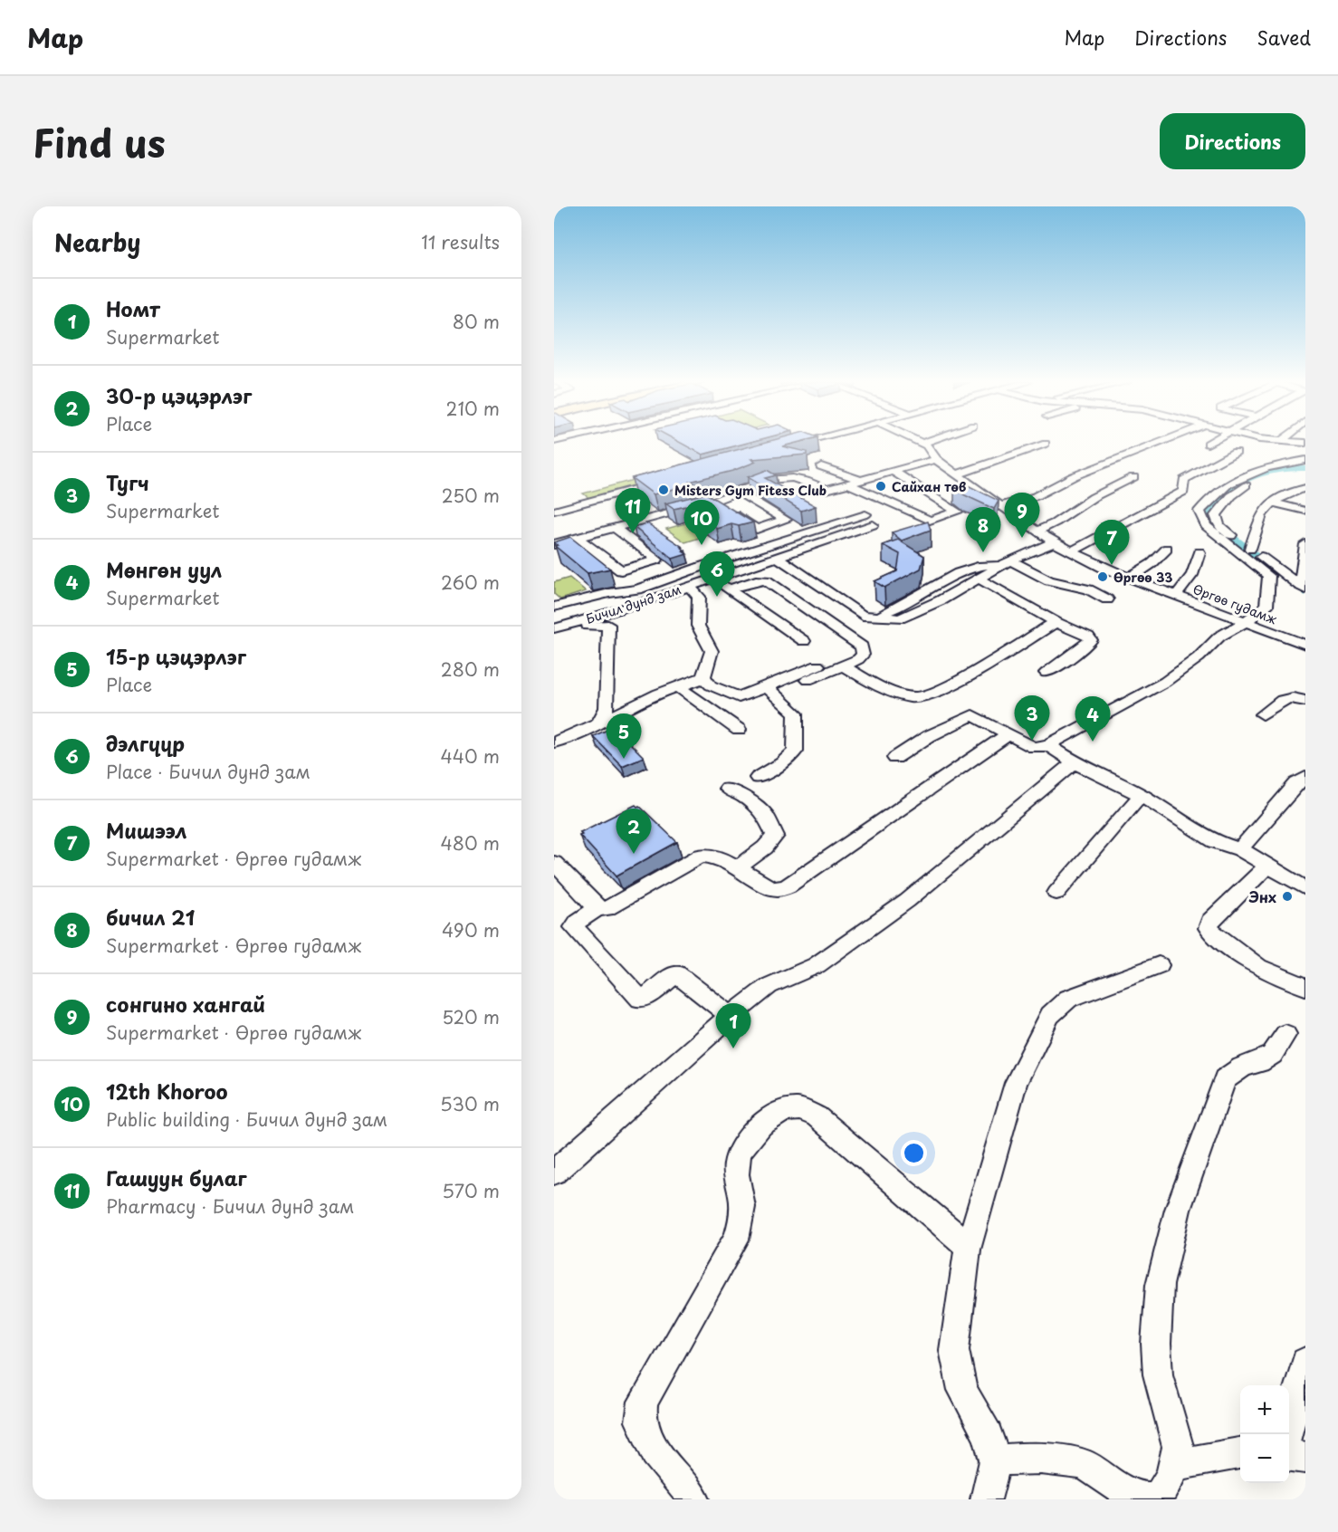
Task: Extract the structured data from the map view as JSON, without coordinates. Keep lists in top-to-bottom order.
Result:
{
  "streets": {
    "street": ["Бичил дунд зам", "Өргөө гудамж"]
  },
  "places": [
    "Сайхан төв",
    "Misters Gym Fitess Club",
    "Өргөө 33",
    "Энх"
  ],
  "page": {
    "header": "Map",
    "nav": ["Map", "Directions", "Saved"],
    "title": "Find us",
    "buttons": "Directions",
    "heading": ["Nearby", "11 results"],
    "list": [
      {
        "mark": "1",
        "name": "Номт",
        "note": "Supermarket",
        "value": "80 m"
      },
      {
        "mark": "2",
        "name": "30-р цэцэрлэг",
        "note": "Place",
        "value": "210 m"
      },
      {
        "mark": "3",
        "name": "Тугч",
        "note": "Supermarket",
        "value": "250 m"
      },
      {
        "mark": "4",
        "name": "Мөнгөн уул",
        "note": "Supermarket",
        "value": "260 m"
      },
      {
        "mark": "5",
        "name": "15-р цэцэрлэг",
        "note": "Place",
        "value": "280 m"
      },
      {
        "mark": "6",
        "name": "дэлгүүр",
        "note": "Place · Бичил дунд зам",
        "value": "440 m"
      },
      {
        "mark": "7",
        "name": "Мишээл",
        "note": "Supermarket · Өргөө гудамж",
        "value": "480 m"
      },
      {
        "mark": "8",
        "name": "бичил 21",
        "note": "Supermarket · Өргөө гудамж",
        "value": "490 m"
      },
      {
        "mark": "9",
        "name": "сонгино хангай",
        "note": "Supermarket · Өргөө гудамж",
        "value": "520 m"
      },
      {
        "mark": "10",
        "name": "12th Khoroo",
        "note": "Public building · Бичил дунд зам",
        "value": "530 m"
      },
      {
        "mark": "11",
        "name": "Гашуун булаг",
        "note": "Pharmacy · Бичил дунд зам",
        "value": "570 m"
      }
    ],
    "pins": [
      "11",
      "9",
      "10",
      "8",
      "7",
      "6",
      "3",
      "4",
      "5",
      "2",
      "1"
    ],
    "map_buttons": ["+", "−"]
  }
}
